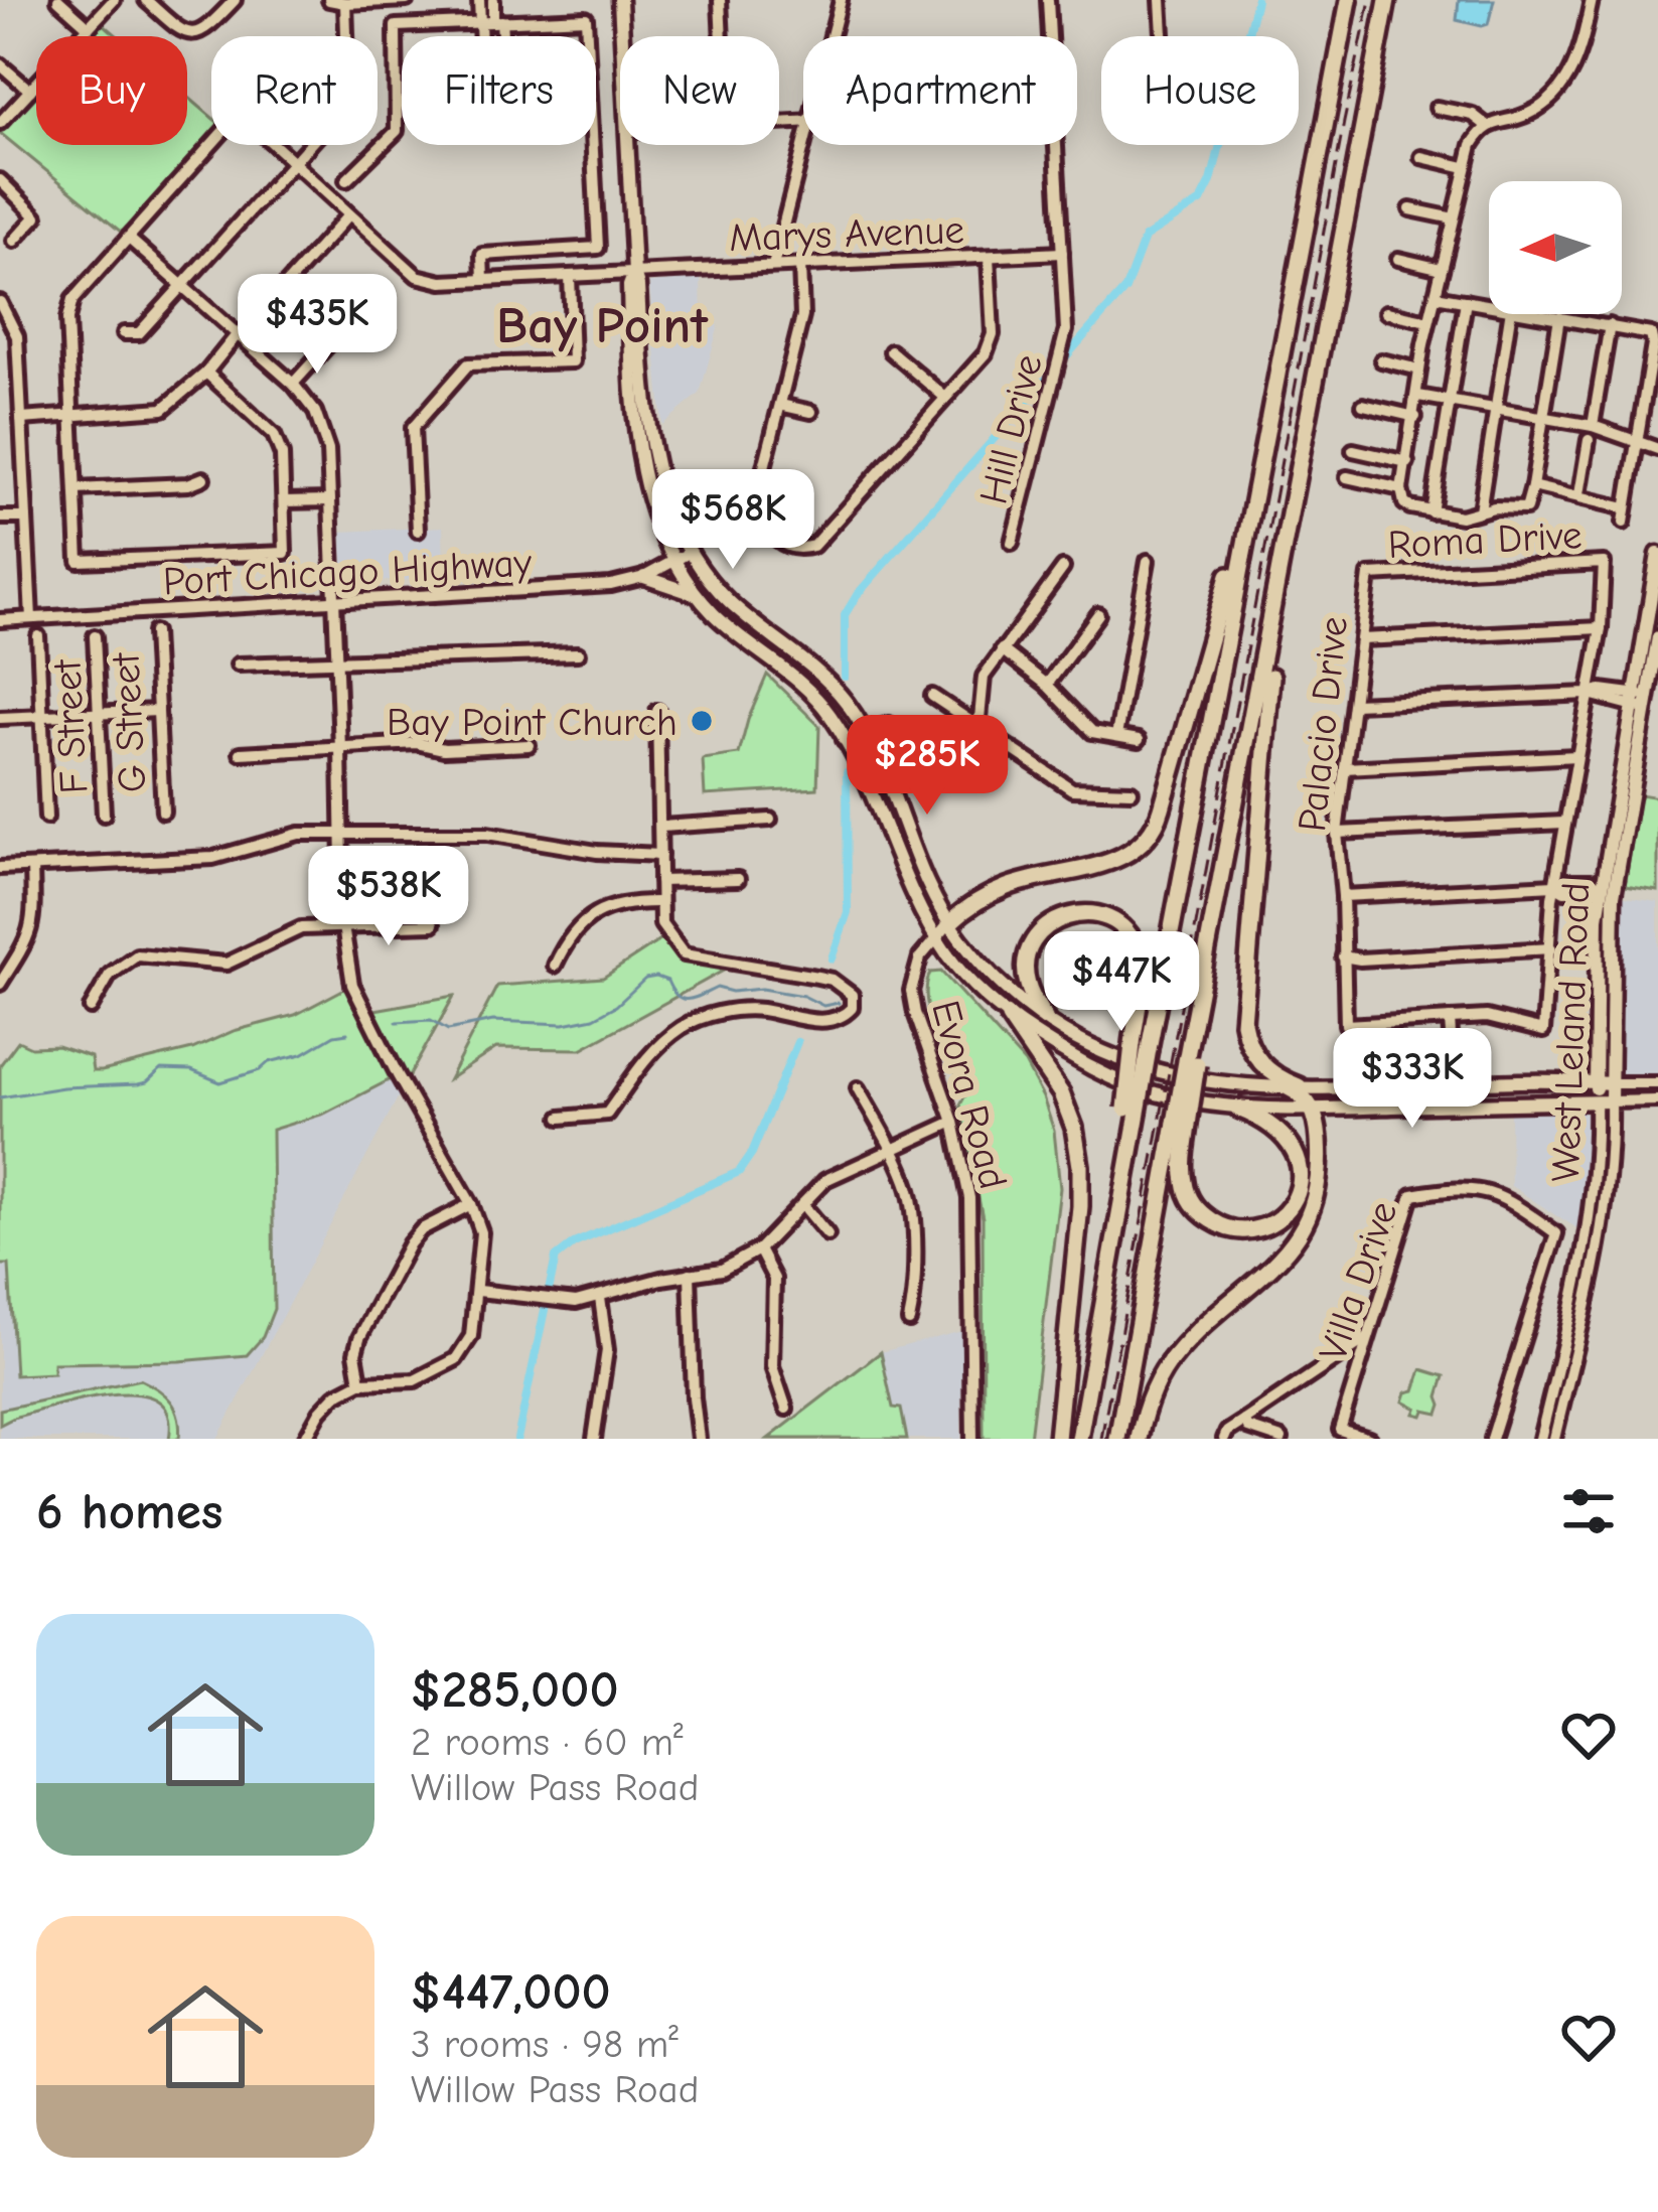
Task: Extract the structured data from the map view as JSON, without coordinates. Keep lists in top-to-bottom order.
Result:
{
  "streets": {
    "main road": ["West Leland Road"],
    "street": [
      "Marys Avenue",
      "Hill Drive",
      "Roma Drive",
      "Port Chicago Highway",
      "G Street",
      "Palacio Drive",
      "F Street",
      "Evora Road",
      "Villa Drive"
    ]
  },
  "crossings": [
    ["Marys Avenue", "Hill Drive"],
    ["Roma Drive", "Palacio Drive"]
  ],
  "districts": ["Bay Point"],
  "places": ["Bay Point Church"],
  "north": "left",
  "page": {
    "chip": [
      "Buy",
      "Rent",
      "Filters",
      "New",
      "Apartment",
      "House"
    ],
    "price": [
      "$435K",
      "$568K",
      "$285K",
      "$538K",
      "$447K",
      "$333K"
    ],
    "heading": "6 homes",
    "list": [
      {
        "name": "$285,000",
        "note": "2 rooms · 60 m² · Willow Pass Road"
      },
      {
        "name": "$447,000",
        "note": "3 rooms · 98 m² · Willow Pass Road"
      }
    ]
  }
}
